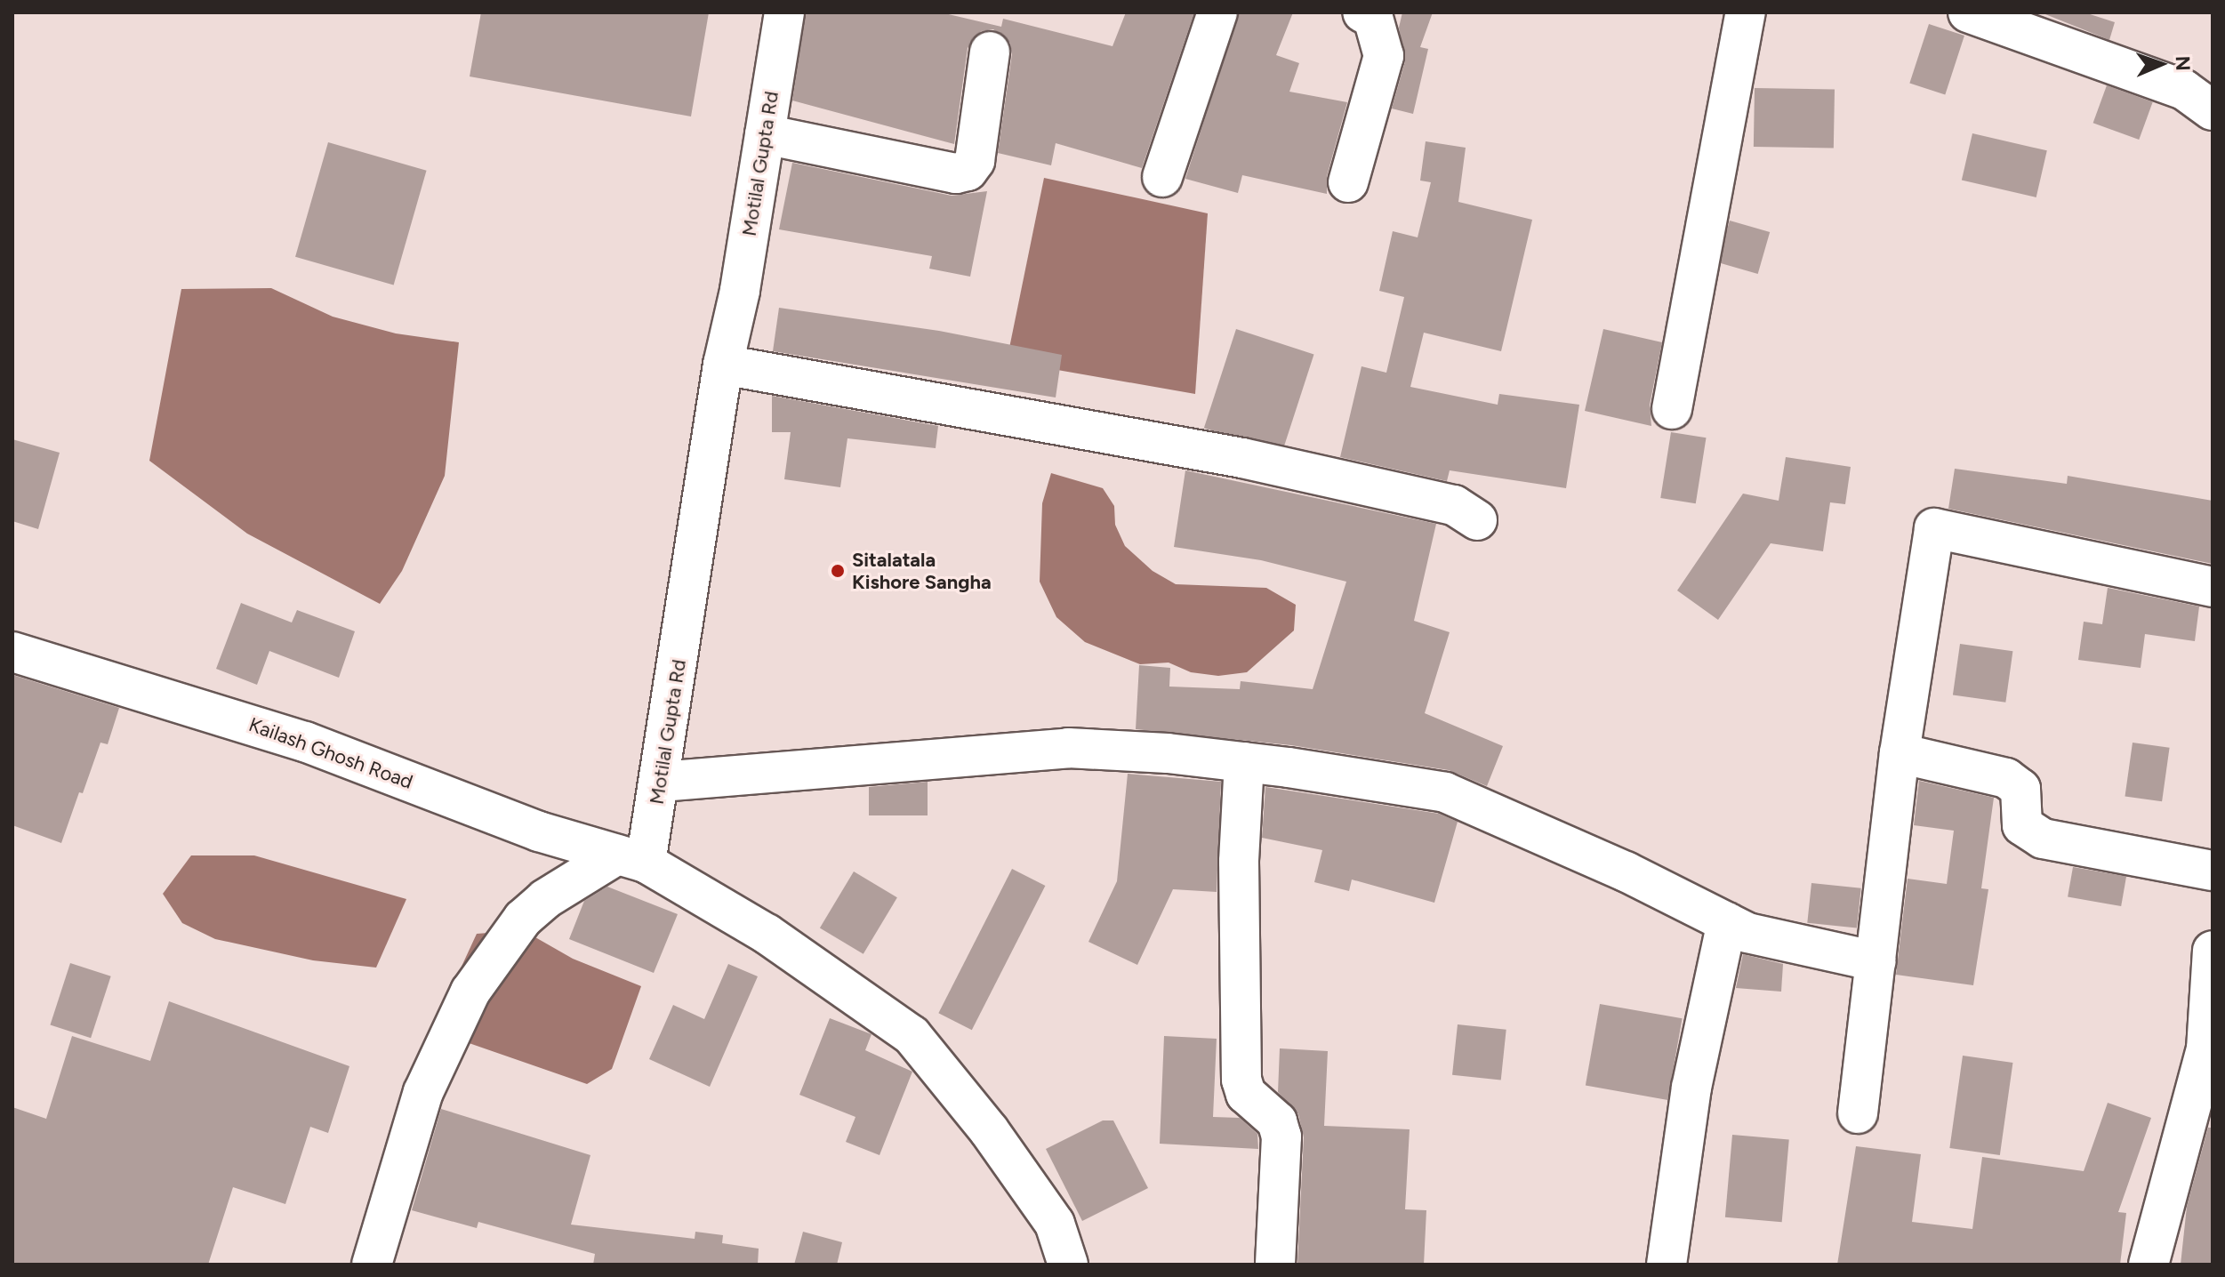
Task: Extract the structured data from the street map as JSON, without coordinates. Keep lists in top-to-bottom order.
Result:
{
  "streets": {
    "street": ["Motilal Gupta Rd", "Kailash Ghosh Road"]
  },
  "crossings": [
    ["Motilal Gupta Rd", "Kailash Ghosh Road"]
  ],
  "places": ["Sitalatala Kishore Sangha"],
  "north": "right"
}
